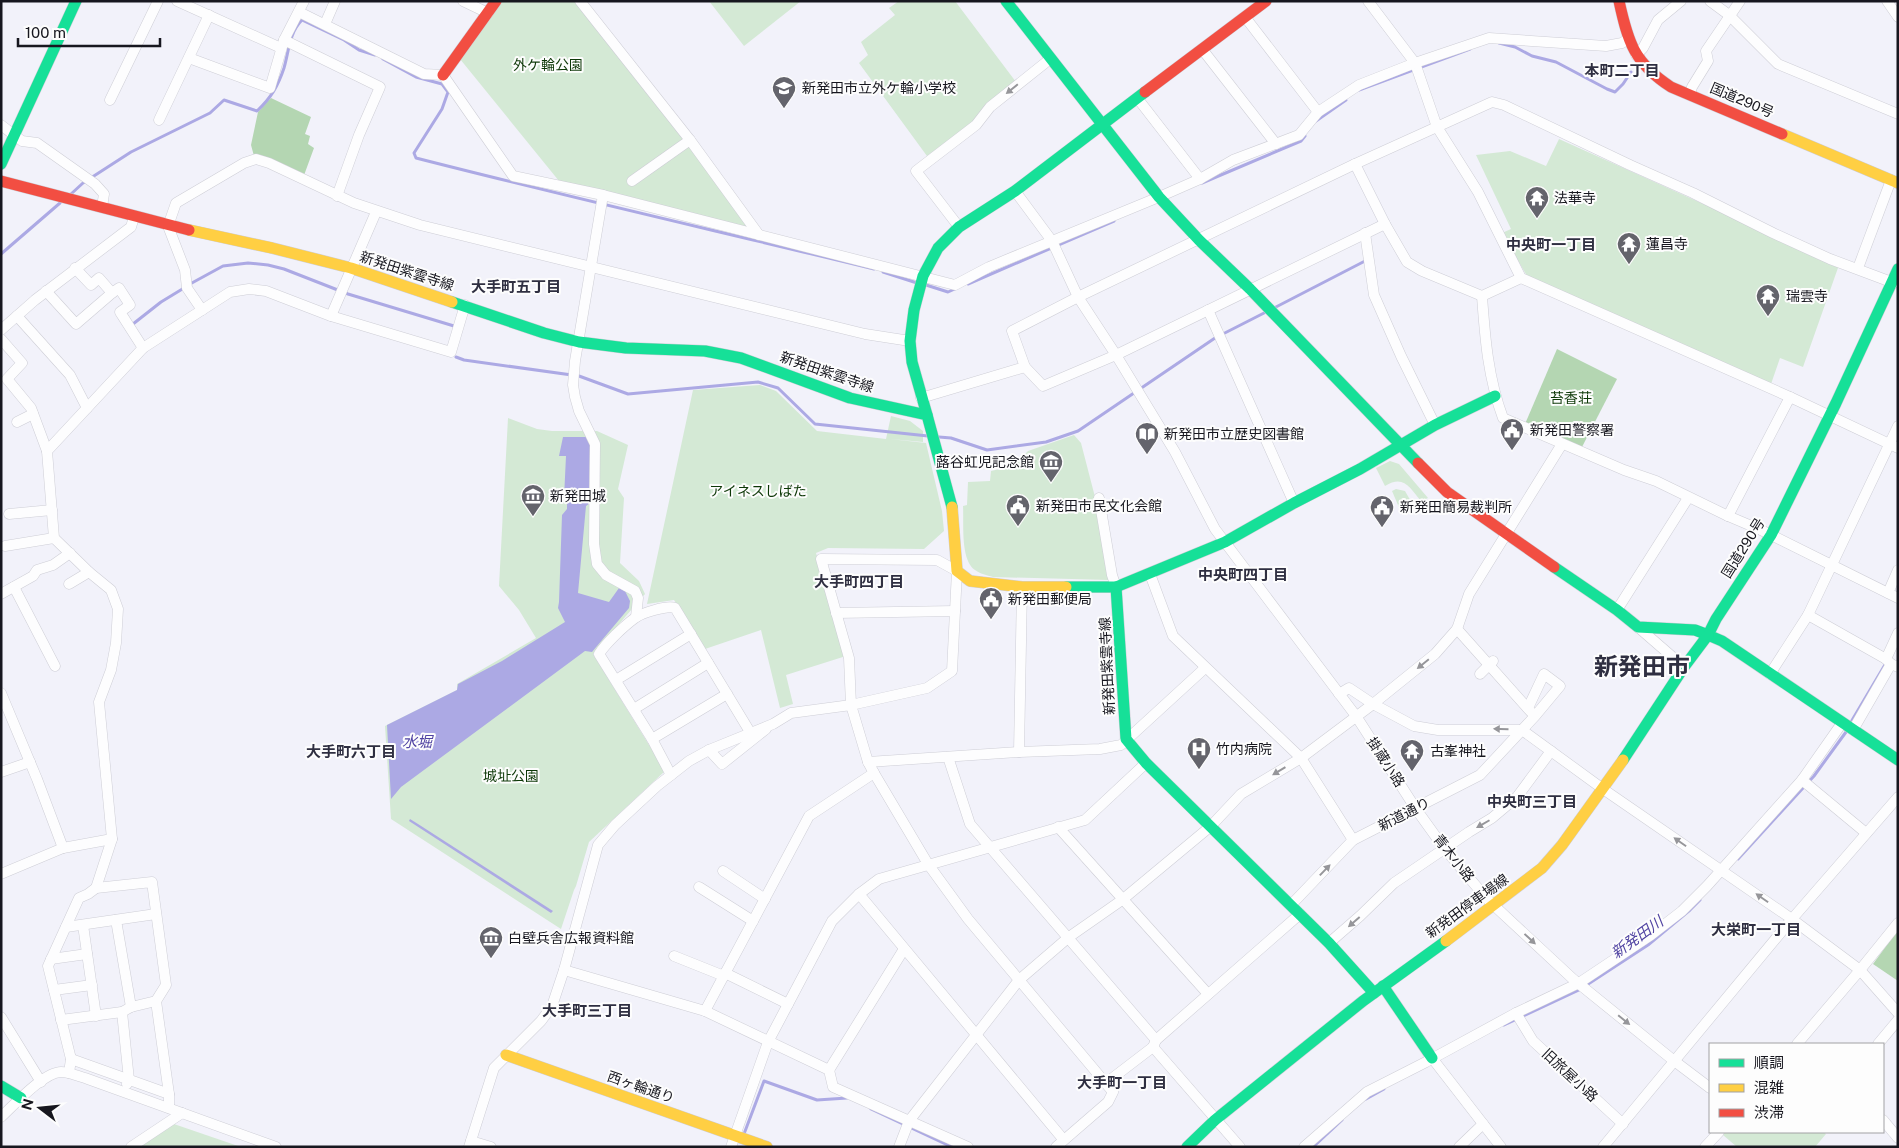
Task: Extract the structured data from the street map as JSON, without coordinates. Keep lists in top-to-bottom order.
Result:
{
  "streets": {
    "main road": [
      "国道290号",
      "新発田紫雲寺線",
      "新発田停車場線",
      "西ヶ輪通り"
    ],
    "street": [
      "掛蔵小路",
      "新道通り",
      "青木小路",
      "旧旅屋小路"
    ]
  },
  "crossings": [
    ["国道290号", "新発田停車場線"],
    ["掛蔵小路", "新道通り"],
    ["掛蔵小路", "青木小路"],
    ["新道通り", "青木小路"],
    ["青木小路", "新発田停車場線"]
  ],
  "one_way": ["青木小路"],
  "districts": [
    "本町二丁目",
    "中央町一丁目",
    "大手町五丁目",
    "中央町四丁目",
    "大手町四丁目",
    "新発田市",
    "大手町六丁目",
    "中央町三丁目",
    "大栄町一丁目",
    "大手町三丁目",
    "大手町一丁目"
  ],
  "water": ["水堀", "新発田川"],
  "parks": [
    "外ケ輪公園",
    "苔香荘",
    "アイネスしばた",
    "城址公園"
  ],
  "places": {
    "school or university": ["新発田市立外ケ輪小学校"],
    "temple": [
      "法華寺",
      "蓮昌寺",
      "瑞雲寺",
      "古峯神社"
    ],
    "public building": [
      "新発田警察署",
      "新発田市民文化会館",
      "新発田簡易裁判所",
      "新発田郵便局"
    ],
    "library": ["新発田市立歴史図書館"],
    "museum": ["蕗谷虹児記念館", "新発田城", "白壁兵舎広報資料館"],
    "hospital": ["竹内病院"]
  },
  "legend": ["順調", "混雑", "渋滞"],
  "scale_bar": "100 m",
  "north": "left"
}
